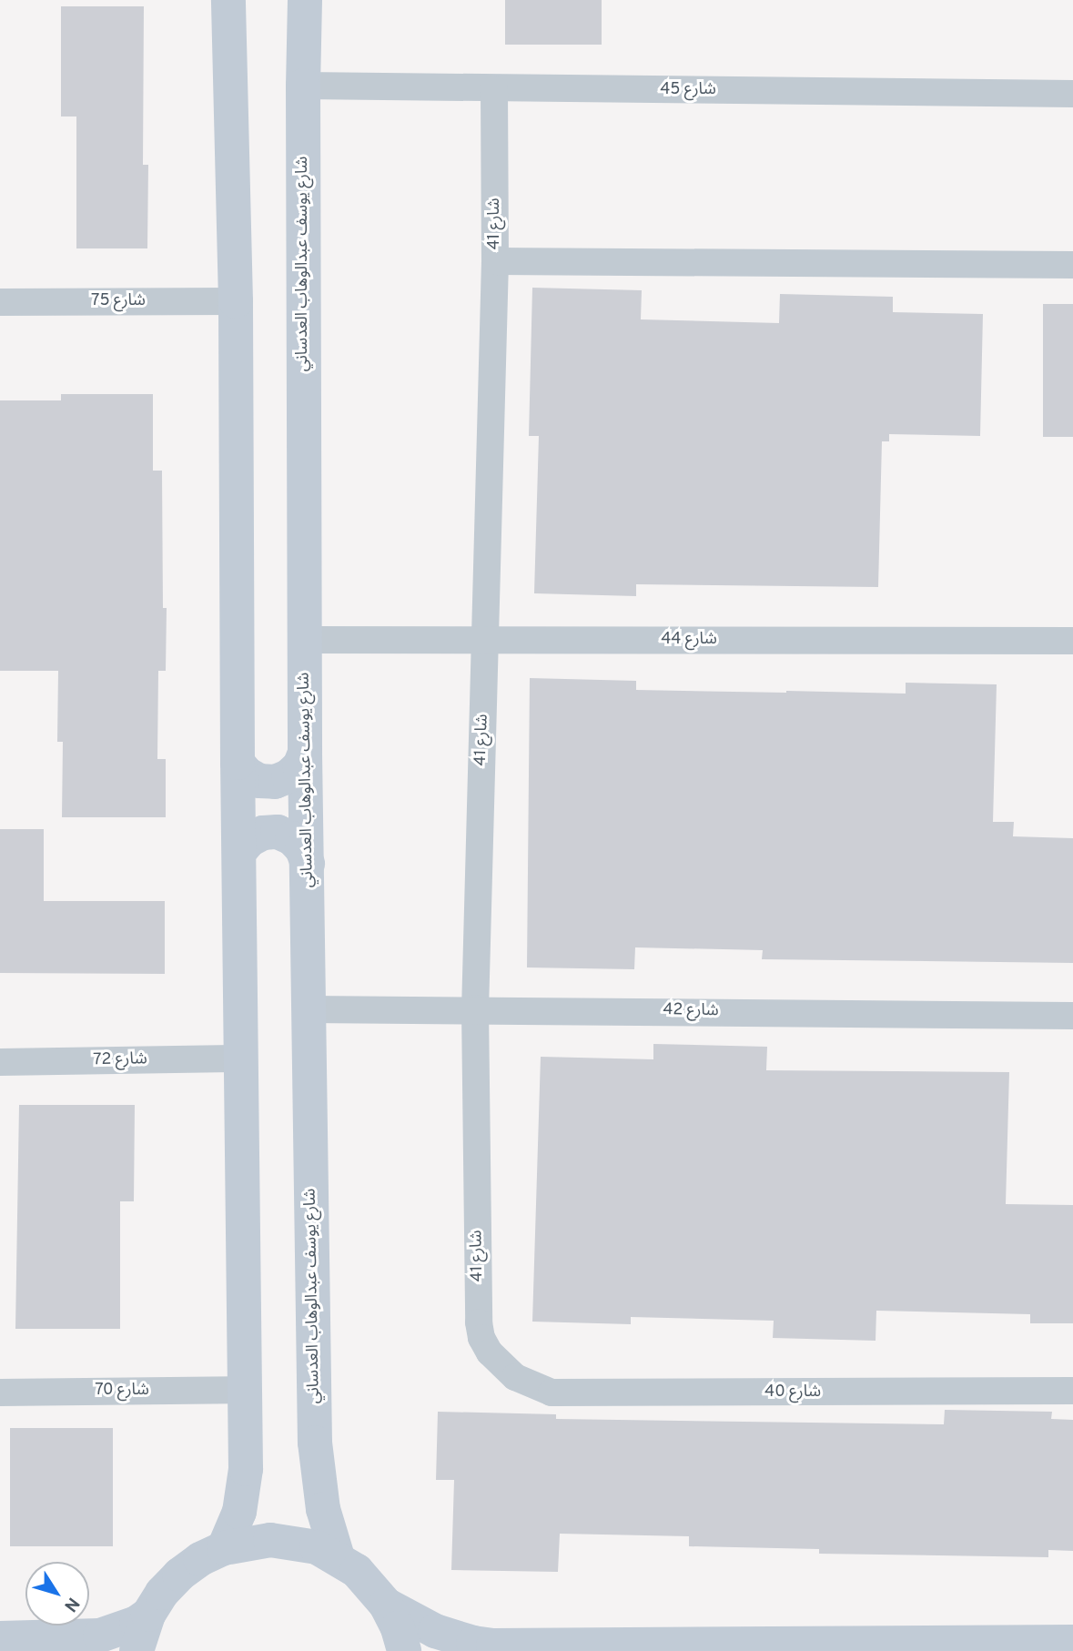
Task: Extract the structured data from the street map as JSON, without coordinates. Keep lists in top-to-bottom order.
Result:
{
  "streets": {
    "street": [
      "شارع 45",
      "شارع 41",
      "شارع يوسف عبدالوهاب العدساني",
      "شارع 75",
      "شارع 44",
      "شارع 42",
      "شارع 72",
      "شارع 70",
      "شارع 40"
    ]
  },
  "crossings": [
    ["شارع 45", "شارع 41"],
    ["شارع 45", "شارع يوسف عبدالوهاب العدساني"],
    ["شارع 41", "شارع 44"],
    ["شارع 41", "شارع 42"],
    ["شارع 41", "شارع 40"],
    ["شارع يوسف عبدالوهاب العدساني", "شارع 44"],
    ["شارع يوسف عبدالوهاب العدساني", "شارع 42"]
  ],
  "north": "bottom right"
}
